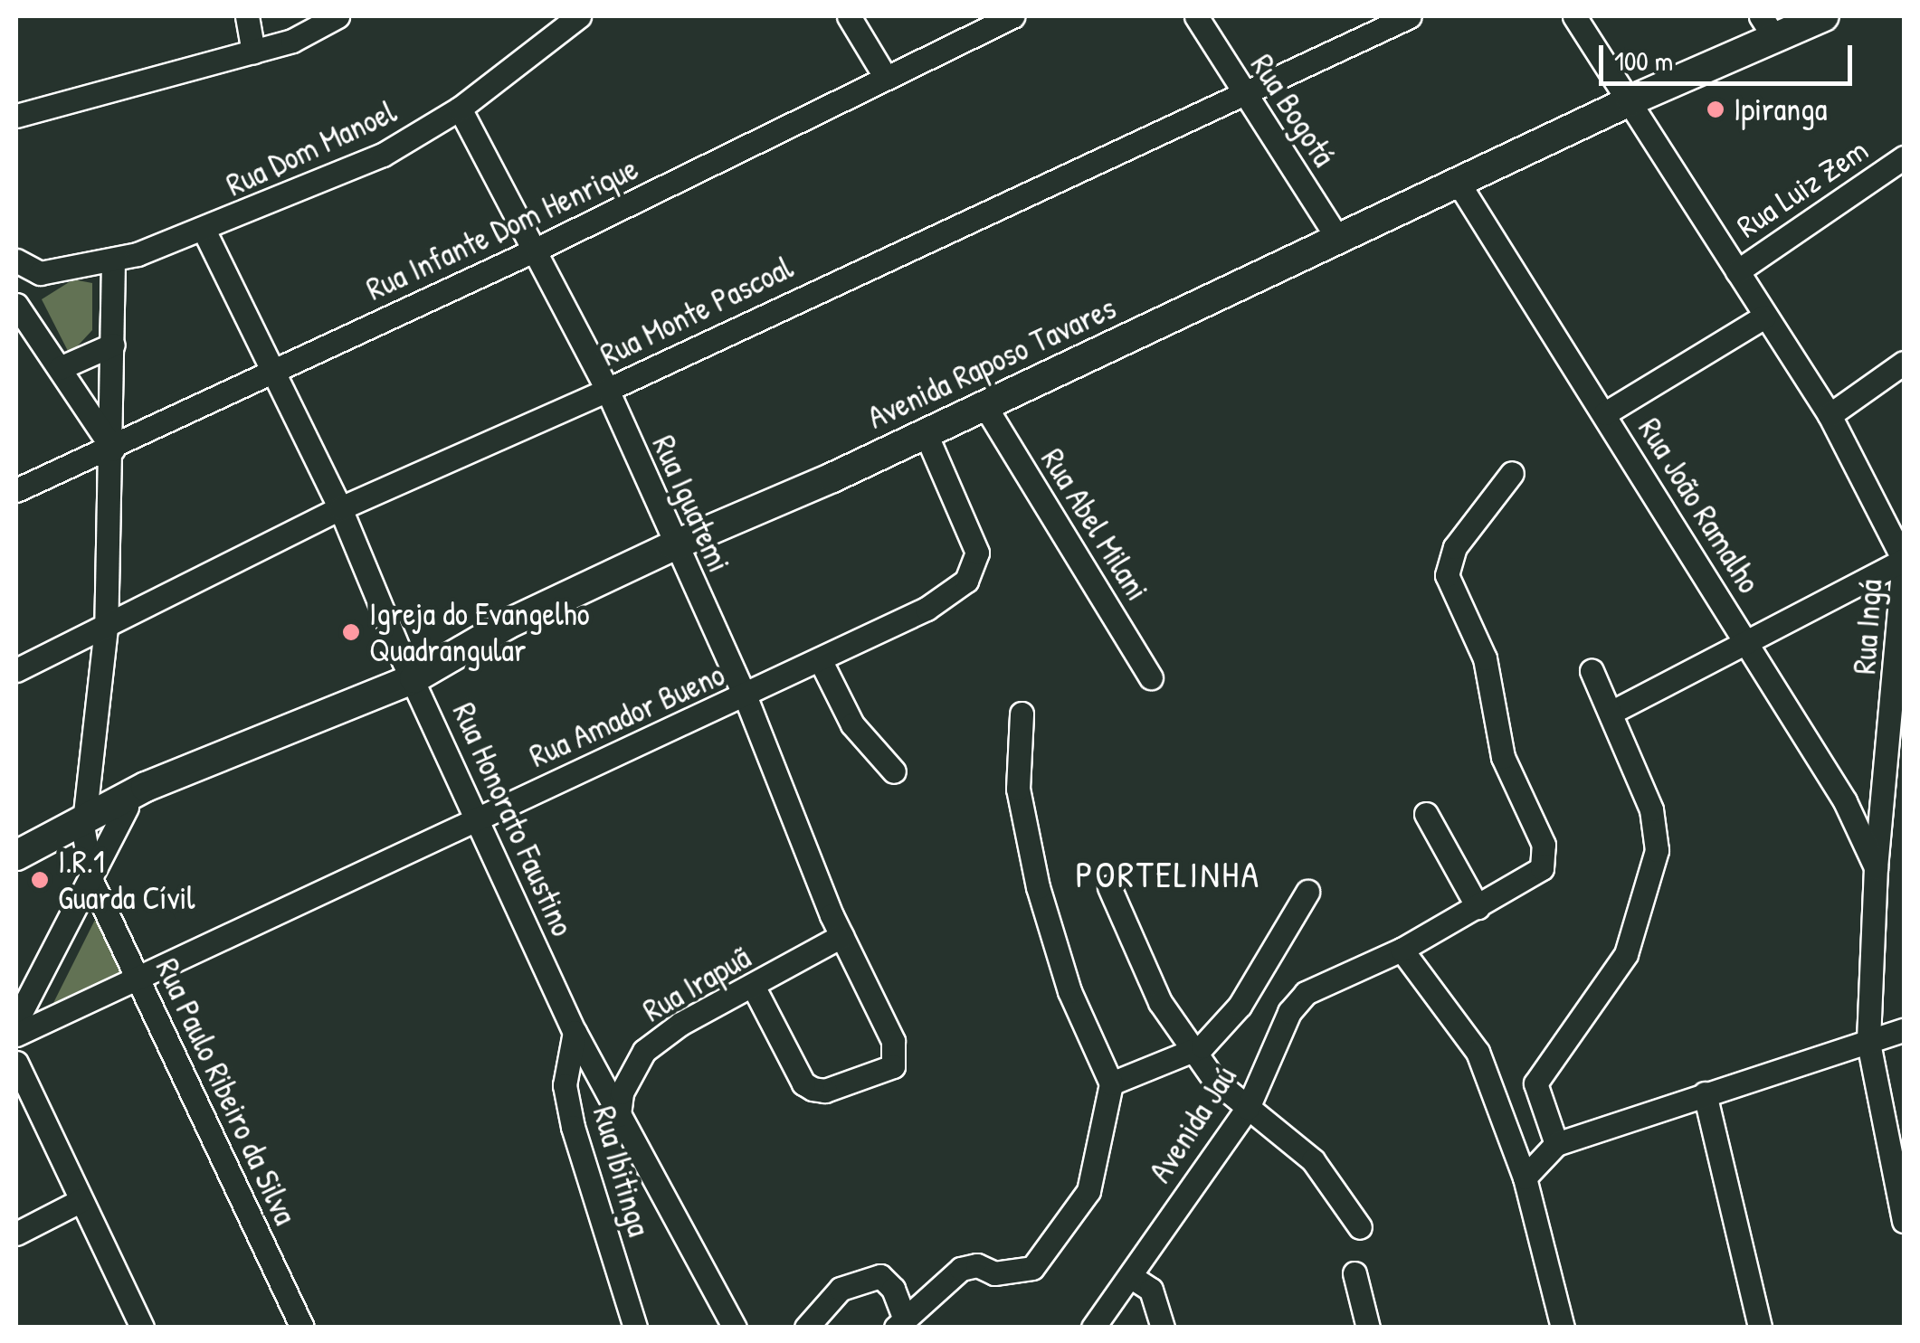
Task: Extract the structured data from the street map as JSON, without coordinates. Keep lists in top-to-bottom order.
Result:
{
  "streets": {
    "main road": ["Avenida Raposo Tavares"],
    "street": [
      "Rua Bogotá",
      "Rua Dom Manoel",
      "Rua Luiz Zem",
      "Rua Infante Dom Henrique",
      "Rua Monte Pascoal",
      "Rua Iguatemi",
      "Rua João Ramalho",
      "Rua Abel Milani",
      "Rua Ingá",
      "Rua Amador Bueno",
      "Rua Honorato Faustino",
      "Rua Irapuã",
      "Rua Paulo Ribeiro da Silva",
      "Avenida Jaú",
      "Rua Ibitinga"
    ]
  },
  "crossings": [
    ["Rua Bogotá", "Rua Monte Pascoal"],
    ["Rua Bogotá", "Avenida Raposo Tavares"],
    ["Rua Dom Manoel", "Rua Iguatemi"],
    ["Rua Dom Manoel", "Rua Honorato Faustino"],
    ["Rua Dom Manoel", "Rua Paulo Ribeiro da Silva"],
    ["Rua Luiz Zem", "Rua Ingá"],
    ["Rua Infante Dom Henrique", "Rua Iguatemi"],
    ["Rua Infante Dom Henrique", "Rua Honorato Faustino"],
    ["Rua Infante Dom Henrique", "Rua Paulo Ribeiro da Silva"],
    ["Rua Monte Pascoal", "Rua Iguatemi"],
    ["Rua Monte Pascoal", "Rua Honorato Faustino"],
    ["Rua Monte Pascoal", "Rua Paulo Ribeiro da Silva"],
    ["Avenida Raposo Tavares", "Rua Iguatemi"],
    ["Avenida Raposo Tavares", "Rua João Ramalho"],
    ["Avenida Raposo Tavares", "Rua Abel Milani"],
    ["Avenida Raposo Tavares", "Rua Ingá"],
    ["Avenida Raposo Tavares", "Rua Amador Bueno"],
    ["Avenida Raposo Tavares", "Rua Honorato Faustino"],
    ["Rua Iguatemi", "Rua Amador Bueno"],
    ["Rua Iguatemi", "Rua Irapuã"],
    ["Rua João Ramalho", "Rua Ingá"],
    ["Rua Amador Bueno", "Rua Honorato Faustino"],
    ["Rua Amador Bueno", "Rua Paulo Ribeiro da Silva"],
    ["Rua Honorato Faustino", "Rua Irapuã"],
    ["Rua Honorato Faustino", "Rua Ibitinga"]
  ],
  "districts": ["PORTELINHA"],
  "places": ["Ipiranga", "Igreja do Evangelho Quadrangular", "I.R.1 Guarda Cívil"],
  "scale_bar": "100 m"
}
